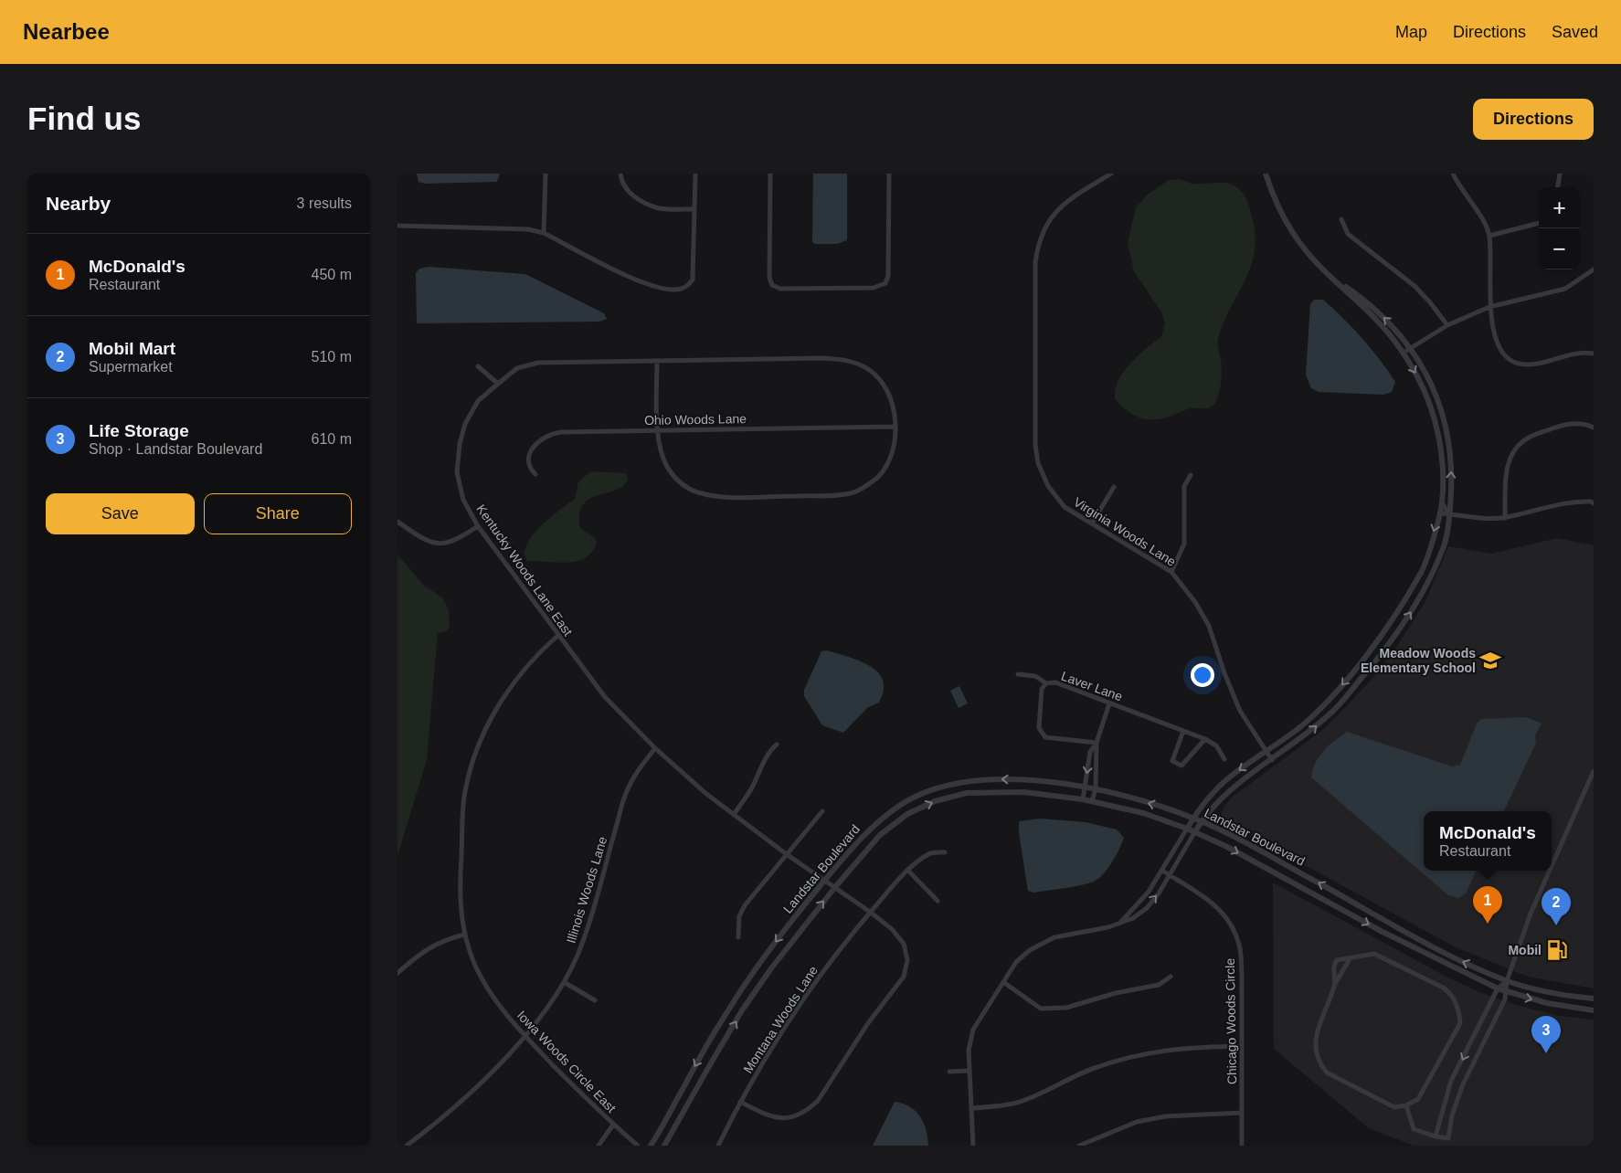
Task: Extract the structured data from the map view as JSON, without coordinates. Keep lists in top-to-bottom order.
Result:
{
  "streets": {
    "street": [
      "Ohio Woods Lane",
      "Virginia Woods Lane",
      "Kentucky Woods Lane East",
      "Laver Lane",
      "Landstar Boulevard",
      "Illinois Woods Lane",
      "Montana Woods Lane",
      "Chicago Woods Circle",
      "Iowa Woods Circle East"
    ]
  },
  "crossings": [
    ["Ohio Woods Lane", "Kentucky Woods Lane East"],
    ["Kentucky Woods Lane East", "Landstar Boulevard"],
    ["Kentucky Woods Lane East", "Illinois Woods Lane"],
    ["Kentucky Woods Lane East", "Montana Woods Lane"],
    ["Kentucky Woods Lane East", "Iowa Woods Circle East"],
    ["Illinois Woods Lane", "Iowa Woods Circle East"]
  ],
  "places": {
    "school or university": ["Meadow Woods Elementary School"],
    "fuel station": ["Mobil"]
  },
  "page": {
    "header": "Nearbee",
    "nav": ["Map", "Directions", "Saved"],
    "buttons": [
      "Directions",
      ["Save", "Share"]
    ],
    "title": "Find us",
    "heading": ["Nearby", "3 results"],
    "map_buttons": ["+", "−"],
    "list": [
      {
        "mark": "1",
        "name": "McDonald's",
        "note": "Restaurant",
        "value": "450 m"
      },
      {
        "mark": "2",
        "name": "Mobil Mart",
        "note": "Supermarket",
        "value": "510 m"
      },
      {
        "mark": "3",
        "name": "Life Storage",
        "note": "Shop · Landstar Boulevard",
        "value": "610 m"
      }
    ],
    "popup": ["McDonald's", "Restaurant"],
    "pins": ["1", "2", "3"]
  }
}
